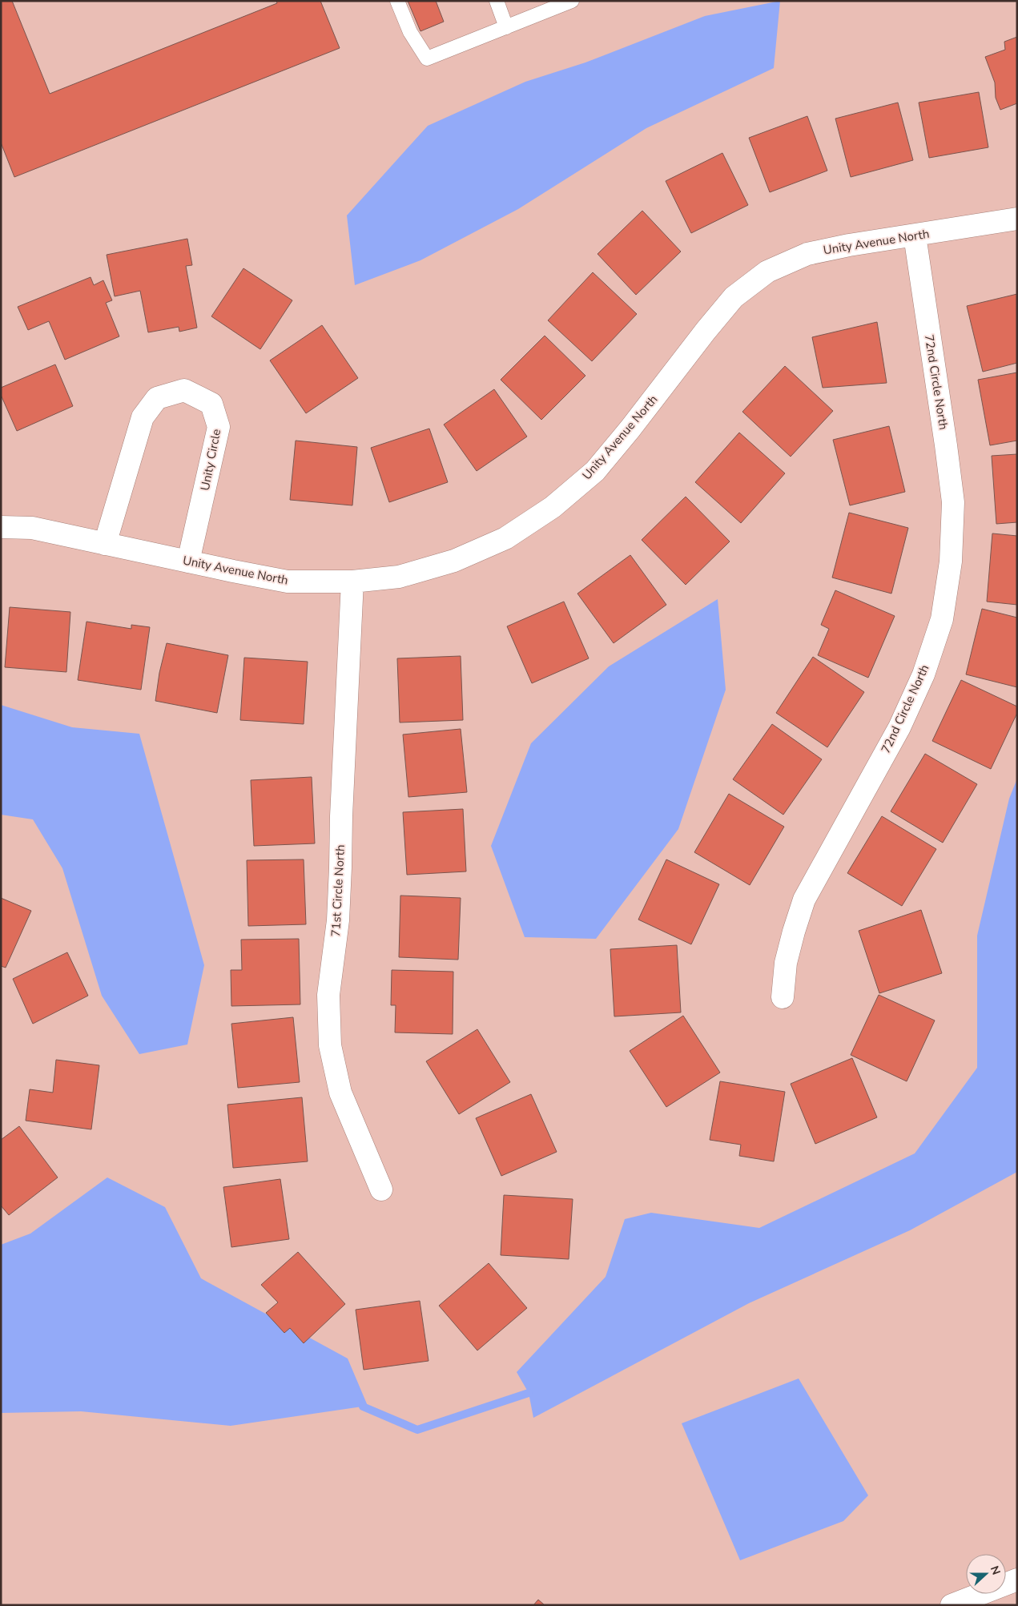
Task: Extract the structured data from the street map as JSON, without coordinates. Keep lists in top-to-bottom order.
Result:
{
  "streets": {
    "street": [
      "Unity Avenue North",
      "72nd Circle North",
      "Unity Circle",
      "71st Circle North"
    ]
  },
  "crossings": [
    ["Unity Avenue North", "72nd Circle North"],
    ["Unity Avenue North", "Unity Circle"],
    ["Unity Avenue North", "71st Circle North"]
  ],
  "north": "right"
}
